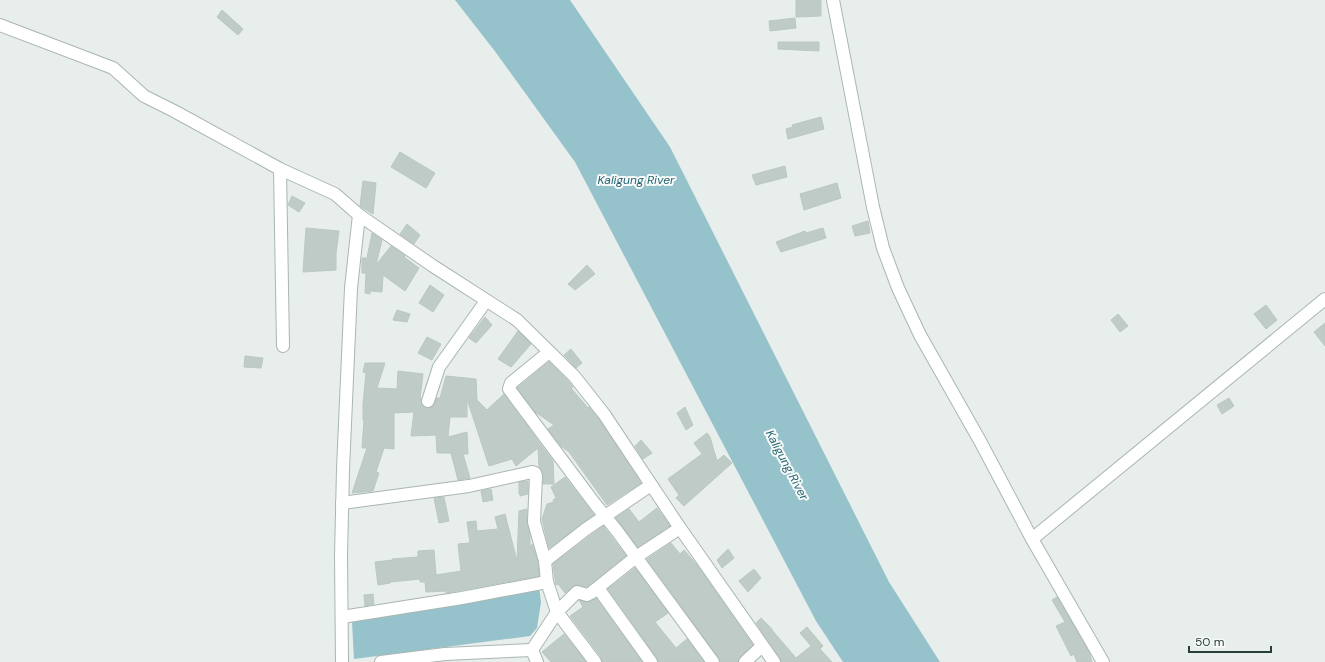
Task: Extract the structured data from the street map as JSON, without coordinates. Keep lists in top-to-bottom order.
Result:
{
  "water": ["Kaligung River"],
  "scale_bar": "50 m"
}
